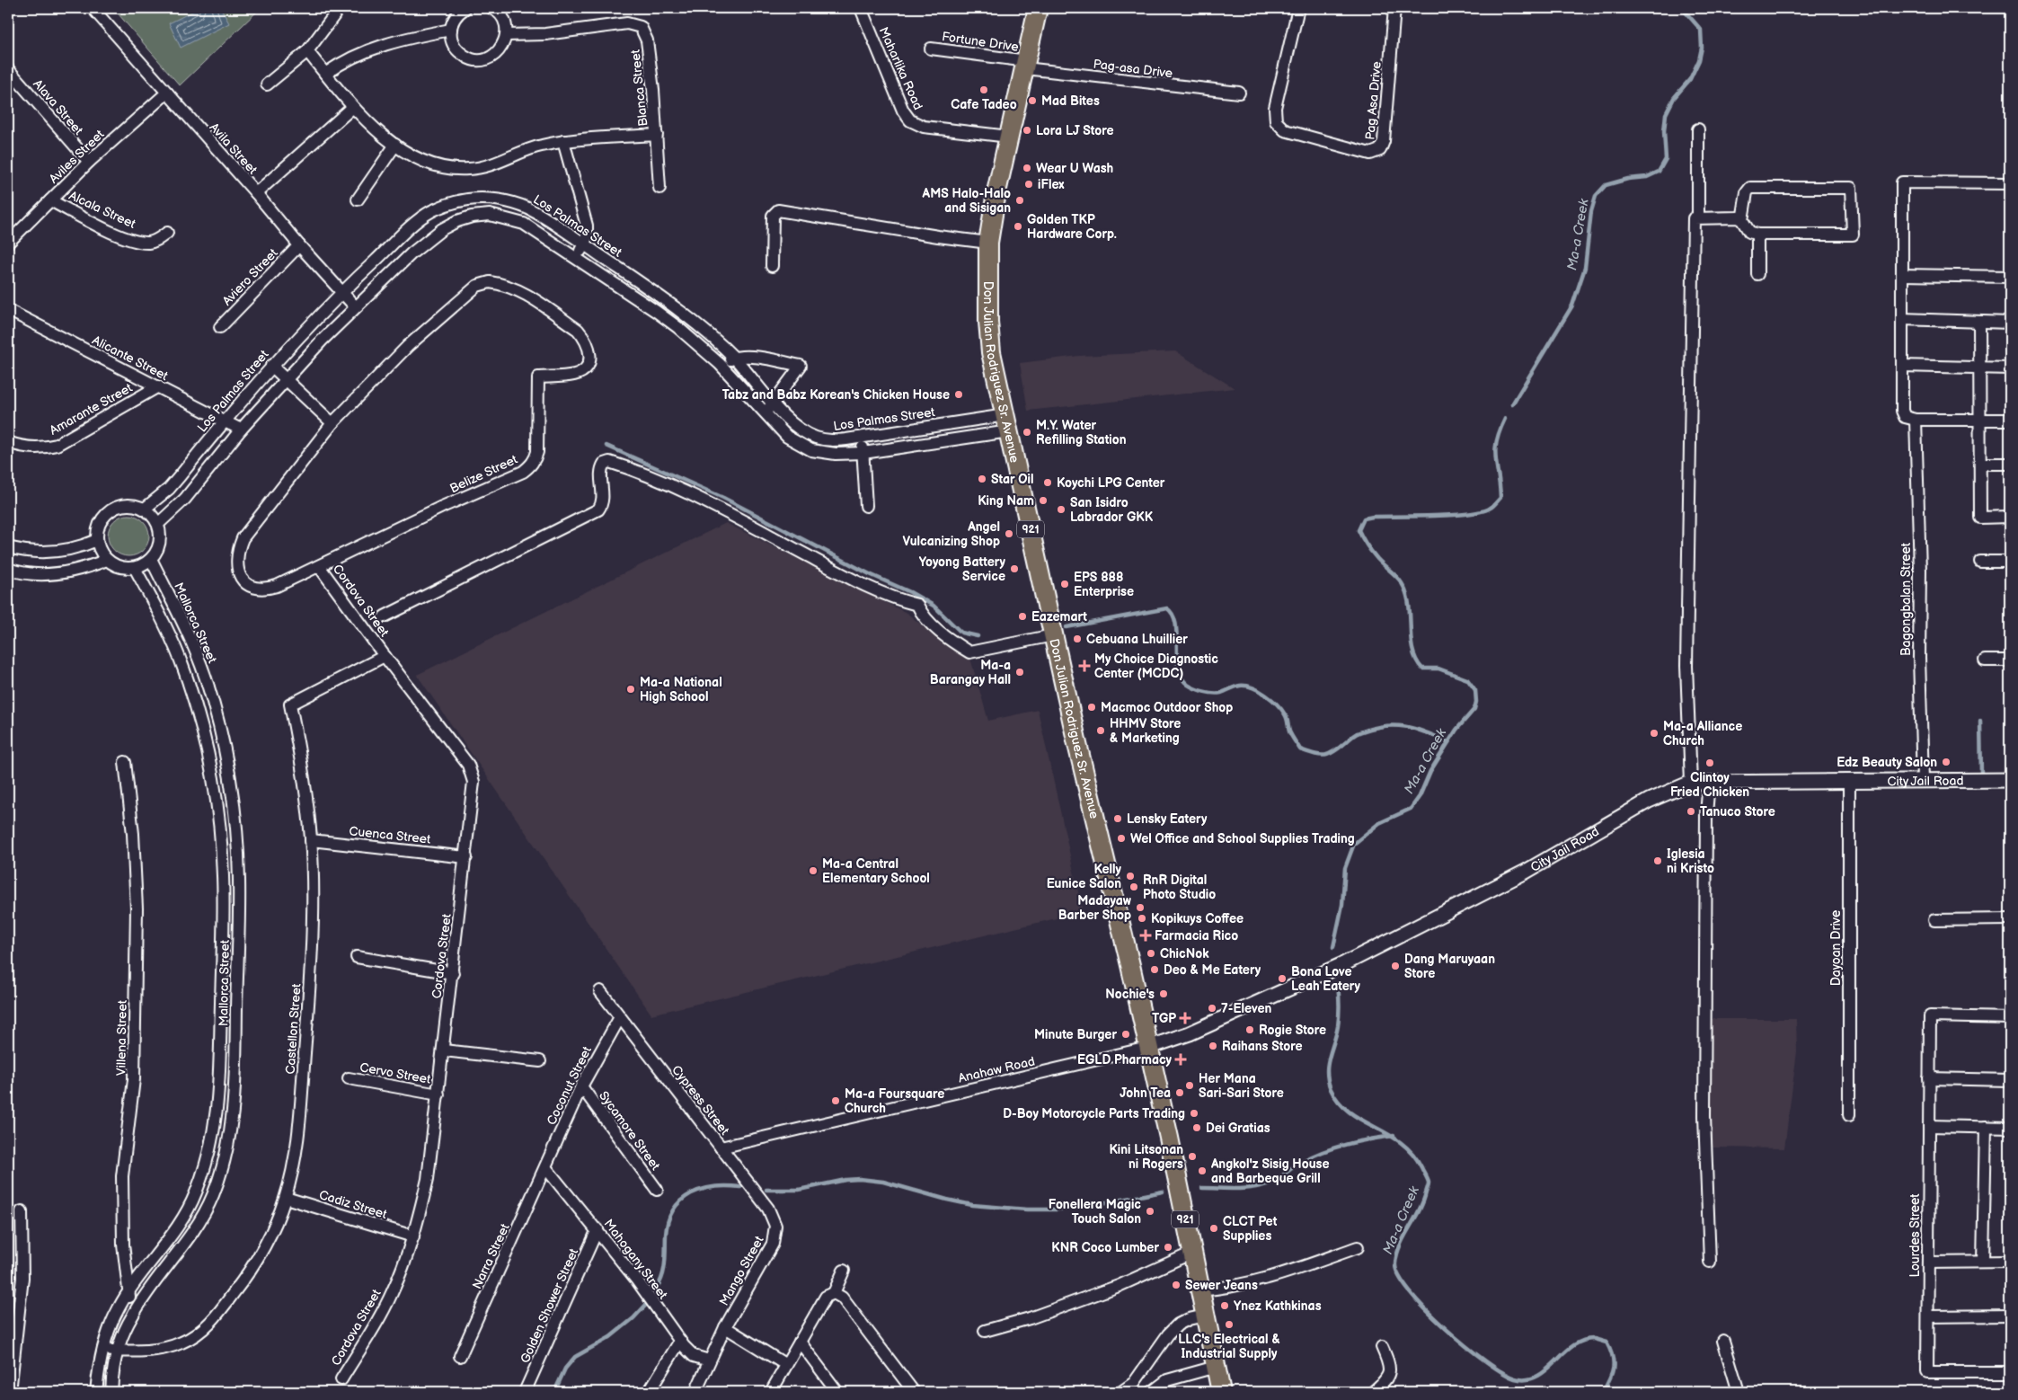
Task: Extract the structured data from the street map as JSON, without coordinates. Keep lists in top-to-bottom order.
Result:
{
  "streets": {
    "main road": ["Don Julian Rodriguez Sr. Avenue", "921"],
    "street": [
      "Fortune Drive",
      "Maharlika Road",
      "Pag-asa Drive",
      "Blanca Street",
      "Pag Asa Drive",
      "Alava Street",
      "Avila Street",
      "Aviles Street",
      "Alcala Street",
      "Los Palmas Street",
      "Aviero Street",
      "Alicante Street",
      "Amarante Street",
      "Belize Street",
      "Bagongbalan Street",
      "Cordova Street",
      "Mallorca Street",
      "City Jail Road",
      "Cuenca Street",
      "Dayoan Drive",
      "Castellon Street",
      "Villena Street",
      "Anahaw Road",
      "Cervo Street",
      "Coconut Street",
      "Cypress Street",
      "Sycamore Street",
      "Cadiz Street",
      "Lourdes Street",
      "Narra Street",
      "Mahogany Street",
      "Mango Street",
      "Golden Shower Street"
    ]
  },
  "crossings": [
    ["Fortune Drive", "Pag-asa Drive"],
    ["Fortune Drive", "Don Julian Rodriguez Sr. Avenue"],
    ["Maharlika Road", "Don Julian Rodriguez Sr. Avenue"],
    ["Pag-asa Drive", "Don Julian Rodriguez Sr. Avenue"],
    ["Alava Street", "Aviles Street"],
    ["Avila Street", "Aviles Street"],
    ["Avila Street", "Los Palmas Street"],
    ["Avila Street", "Aviero Street"],
    ["Aviles Street", "Alcala Street"],
    ["Los Palmas Street", "Alicante Street"],
    ["Los Palmas Street", "Don Julian Rodriguez Sr. Avenue"],
    ["Los Palmas Street", "Mallorca Street"],
    ["Alicante Street", "Amarante Street"],
    ["Don Julian Rodriguez Sr. Avenue", "City Jail Road"],
    ["Don Julian Rodriguez Sr. Avenue", "Anahaw Road"],
    ["Belize Street", "Cordova Street"],
    ["Bagongbalan Street", "City Jail Road"],
    ["Cordova Street", "Cuenca Street"],
    ["Cordova Street", "Castellon Street"],
    ["Cordova Street", "Cervo Street"],
    ["Cordova Street", "Cadiz Street"],
    ["Mallorca Street", "Castellon Street"],
    ["Mallorca Street", "Villena Street"],
    ["City Jail Road", "Dayoan Drive"],
    ["City Jail Road", "Anahaw Road"],
    ["Cuenca Street", "Castellon Street"],
    ["Castellon Street", "Cadiz Street"],
    ["Anahaw Road", "Cypress Street"],
    ["Coconut Street", "Cypress Street"],
    ["Coconut Street", "Sycamore Street"],
    ["Coconut Street", "Narra Street"],
    ["Coconut Street", "Mahogany Street"],
    ["Cypress Street", "Mango Street"],
    ["Narra Street", "Mahogany Street"],
    ["Mahogany Street", "Mango Street"],
    ["Mahogany Street", "Golden Shower Street"]
  ],
  "water": ["Ma-a Creek"],
  "places": {
    "other": [
      "Cafe Tadeo",
      "Mad Bites",
      "Lora LJ Store",
      "Wear U Wash",
      "iFlex",
      "AMS Halo-Halo and Sisigan",
      "Golden TKP Hardware Corp.",
      "Tabz and Babz Korean's Chicken House",
      "M.Y. Water Refilling Station",
      "Star Oil",
      "Koychi LPG Center",
      "King Nam",
      "San Isidro Labrador GKK",
      "Angel Vulcanizing Shop",
      "Yoyong Battery Service",
      "EPS 888 Enterprise",
      "Eazemart",
      "Cebuana Lhuillier",
      "Ma-a Barangay Hall",
      "Ma-a National High School",
      "Macmoc Outdoor Shop",
      "HHMV Store & Marketing",
      "Ma-a Alliance Church",
      "Edz Beauty Salon",
      "Clintoy Fried Chicken",
      "Tanuco Store",
      "Lensky Eatery",
      "Wel Office and School Supplies Trading",
      "Iglesia ni Kristo",
      "Ma-a Central Elementary School",
      "Kelly Eunice Salon",
      "RnR Digital Photo Studio",
      "Madayaw Barber Shop",
      "Kopikuys Coffee",
      "ChicNok",
      "Dang Maruyaan Store",
      "Deo & Me Eatery",
      "Bona Love Leah Eatery",
      "Nochie's",
      "7-Eleven",
      "Rogie Store",
      "Minute Burger",
      "Raihans Store",
      "Her Mana Sari-Sari Store",
      "John Tea",
      "Ma-a Foursquare Church",
      "D-Boy Motorcycle Parts Trading",
      "Dei Gratias",
      "Kini Litsonan ni Rogers",
      "Angkol'z Sisig House and Barbeque Grill",
      "Fonellera Magic Touch Salon",
      "CLCT Pet Supplies",
      "KNR Coco Lumber",
      "Sewer Jeans",
      "Ynez Kathkinas",
      "LLC's Electrical & Industrial Supply"
    ],
    "health": [
      "My Choice Diagnostic Center (MCDC)",
      "Farmacia Rico",
      "TGP",
      "EGLD Pharmacy"
    ]
  }
}
